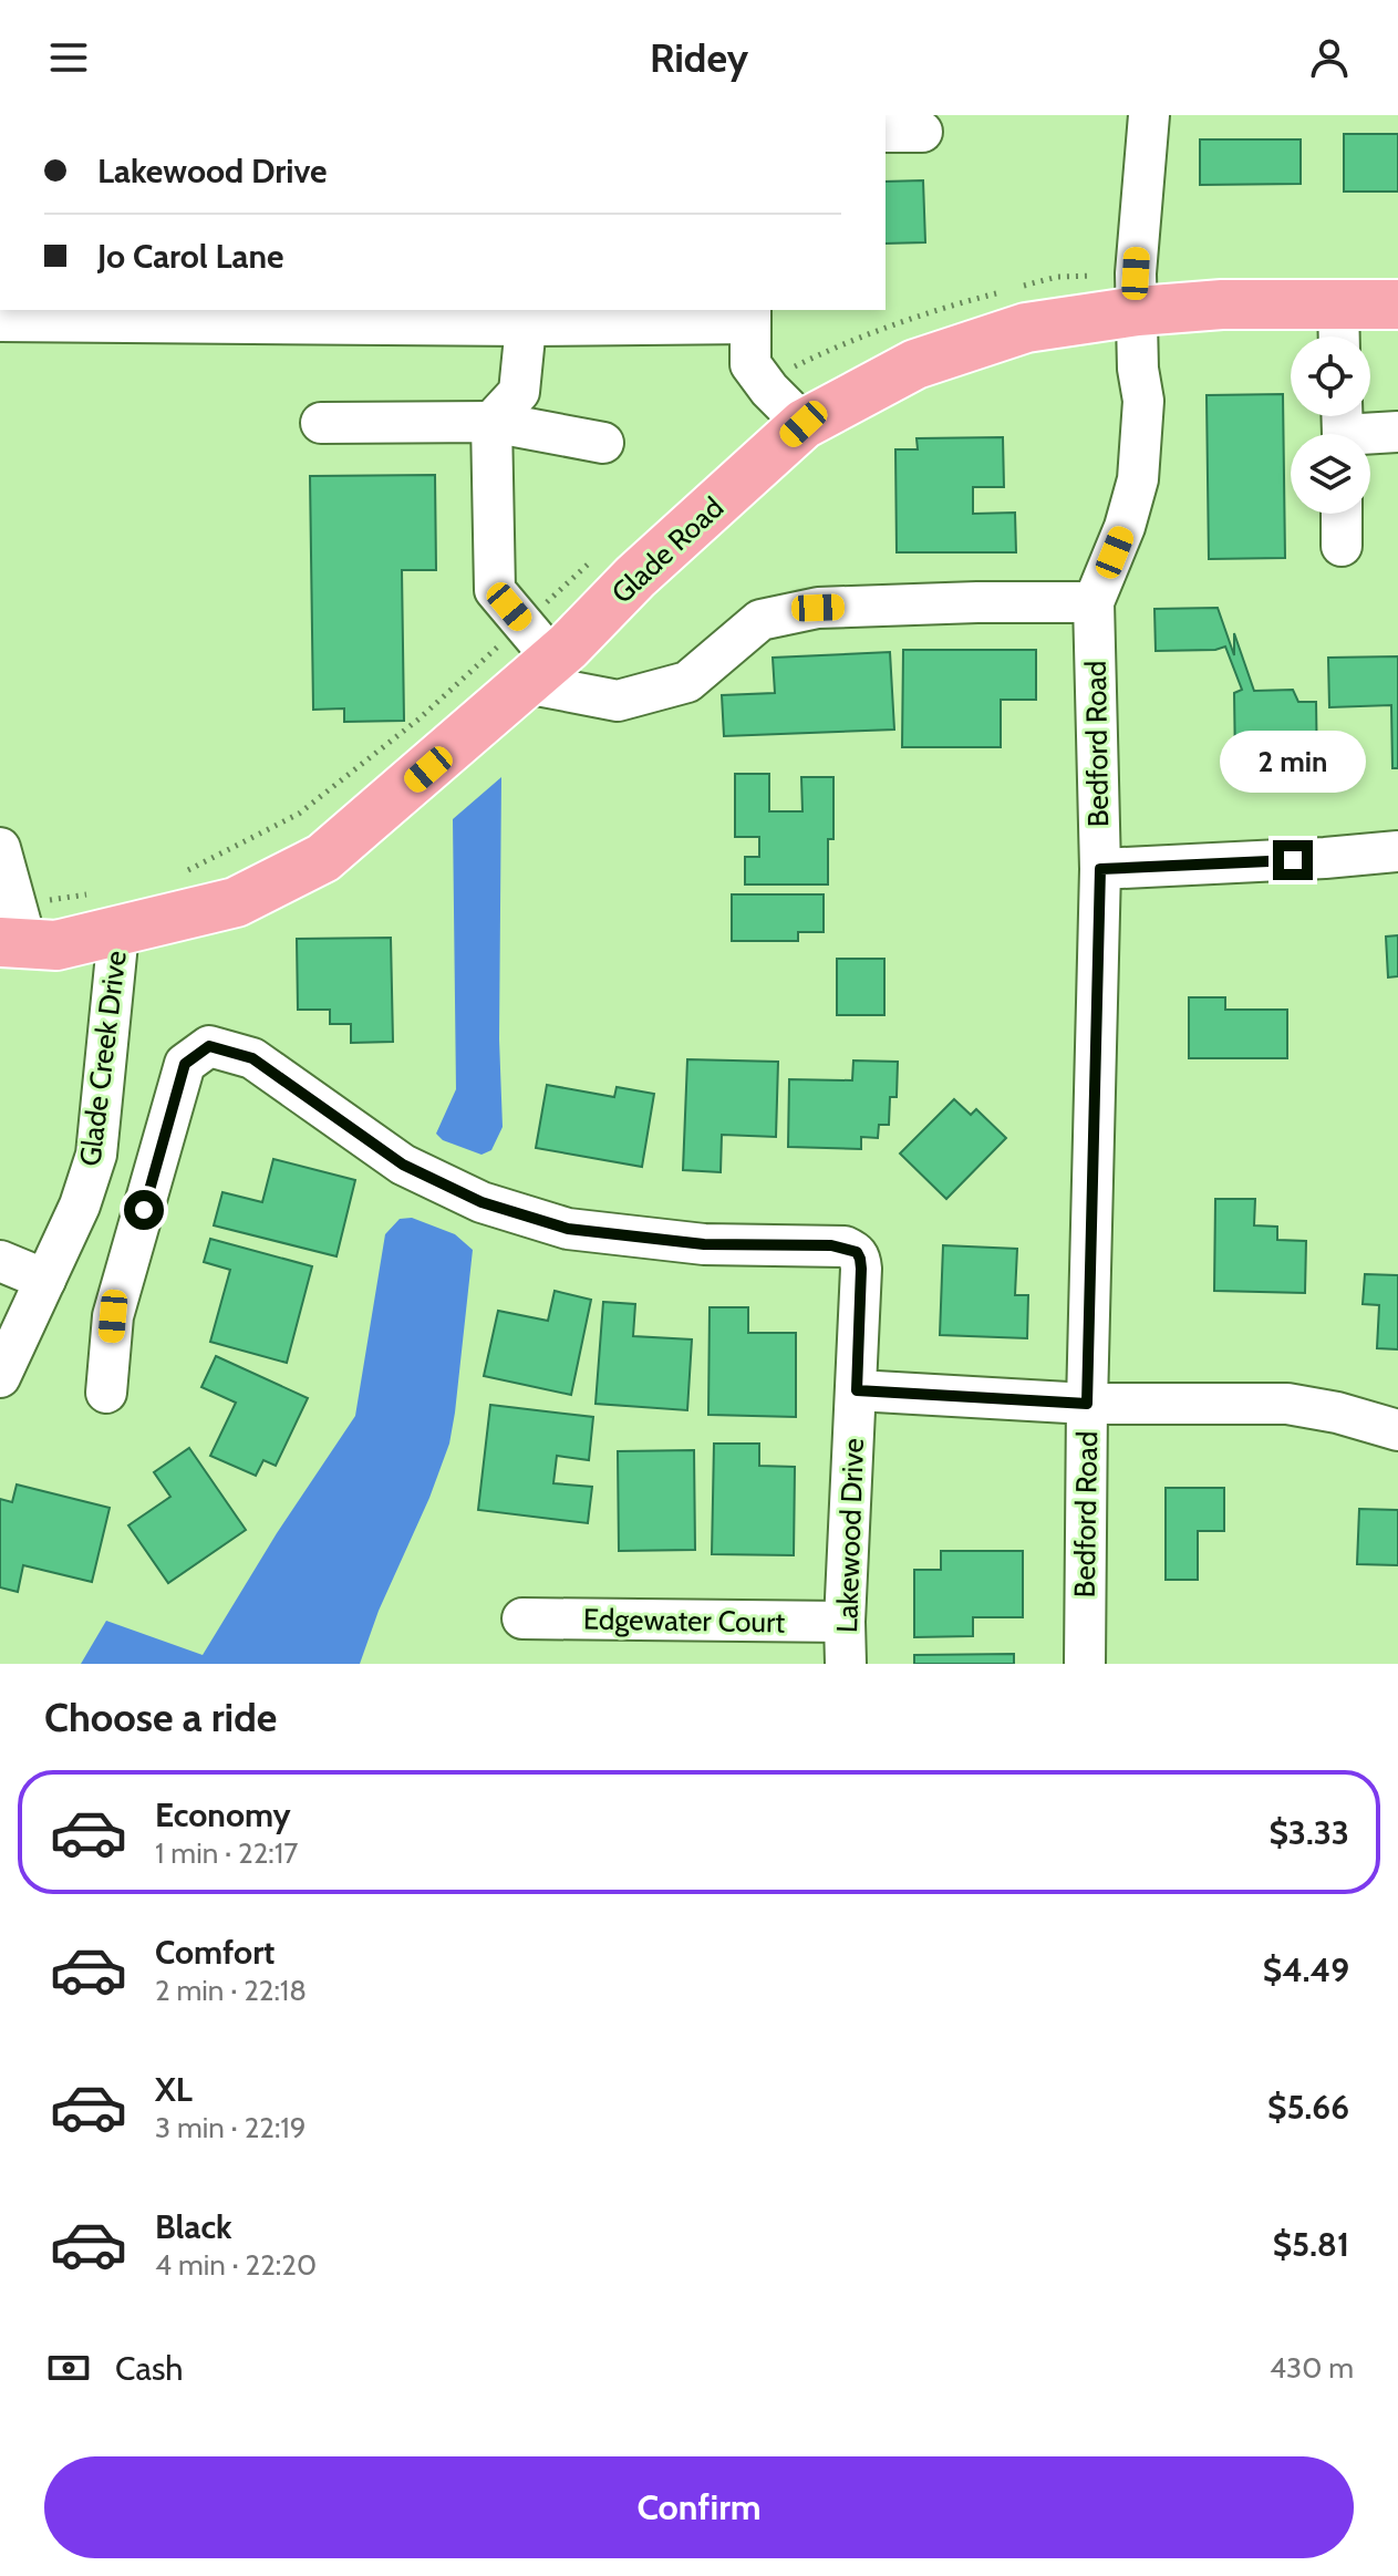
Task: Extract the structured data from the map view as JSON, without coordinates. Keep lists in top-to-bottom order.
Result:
{
  "streets": {
    "main road": ["Glade Road"],
    "street": [
      "Bedford Road",
      "Glade Creek Drive",
      "Lakewood Drive",
      "Edgewater Court"
    ]
  },
  "crossings": [
    ["Glade Road", "Bedford Road"],
    ["Glade Road", "Glade Creek Drive"],
    ["Lakewood Drive", "Edgewater Court"]
  ],
  "page": {
    "header": "Ridey",
    "banner": ["Lakewood Drive", "Jo Carol Lane"],
    "bubble": "2 min",
    "heading": "Choose a ride",
    "list": [
      {
        "name": "Economy",
        "note": "1 min · 22:17",
        "value": "$3.33"
      },
      {
        "name": "Comfort",
        "note": "2 min · 22:18",
        "value": "$4.49"
      },
      {
        "name": "XL",
        "note": "3 min · 22:19",
        "value": "$5.66"
      },
      {
        "name": "Black",
        "note": "4 min · 22:20",
        "value": "$5.81"
      }
    ],
    "pay": ["Cash", "430 m"],
    "buttons": "Confirm"
  }
}
